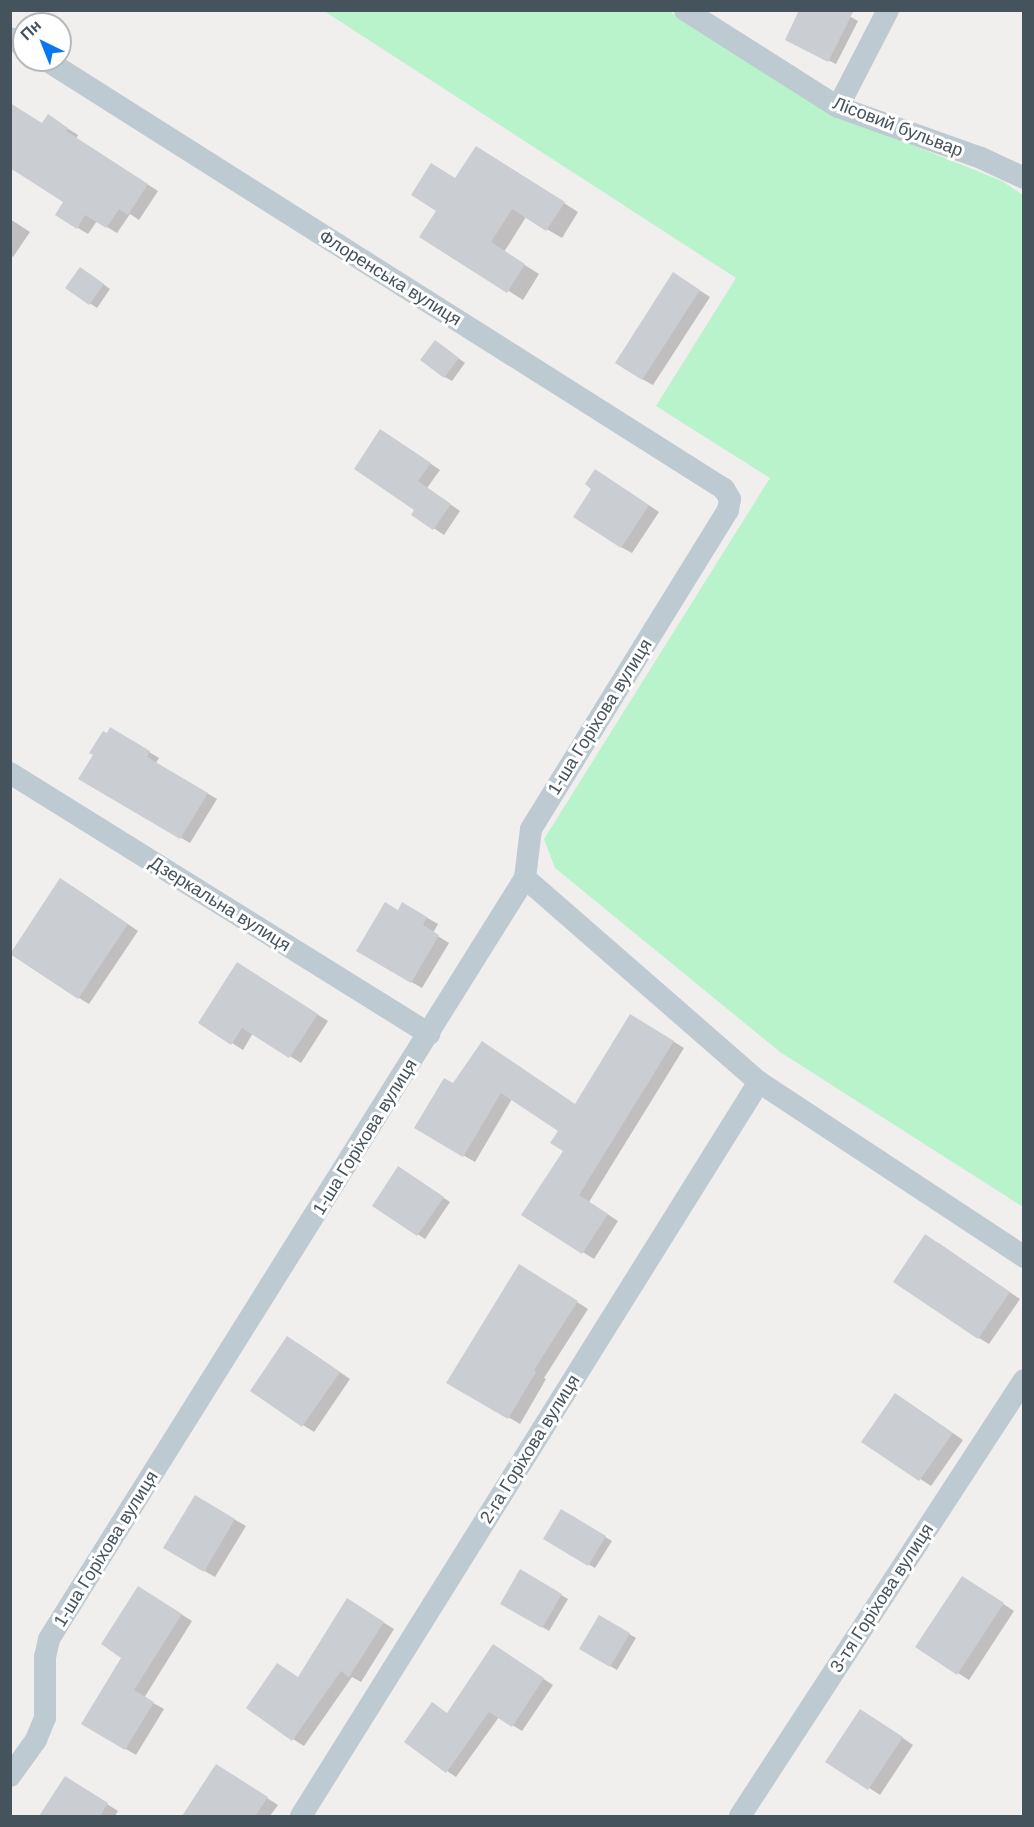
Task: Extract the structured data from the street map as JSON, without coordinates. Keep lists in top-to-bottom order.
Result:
{
  "streets": {
    "street": [
      "Лісовий бульвар",
      "Флоренська вулиця",
      "1-ша Горіхова вулиця",
      "Дзеркальна вулиця",
      "2-га Горіхова вулиця",
      "3-тя Горіхова вулиця"
    ]
  },
  "crossings": [
    ["Флоренська вулиця", "1-ша Горіхова вулиця"],
    ["1-ша Горіхова вулиця", "Дзеркальна вулиця"]
  ],
  "north": "top left"
}
